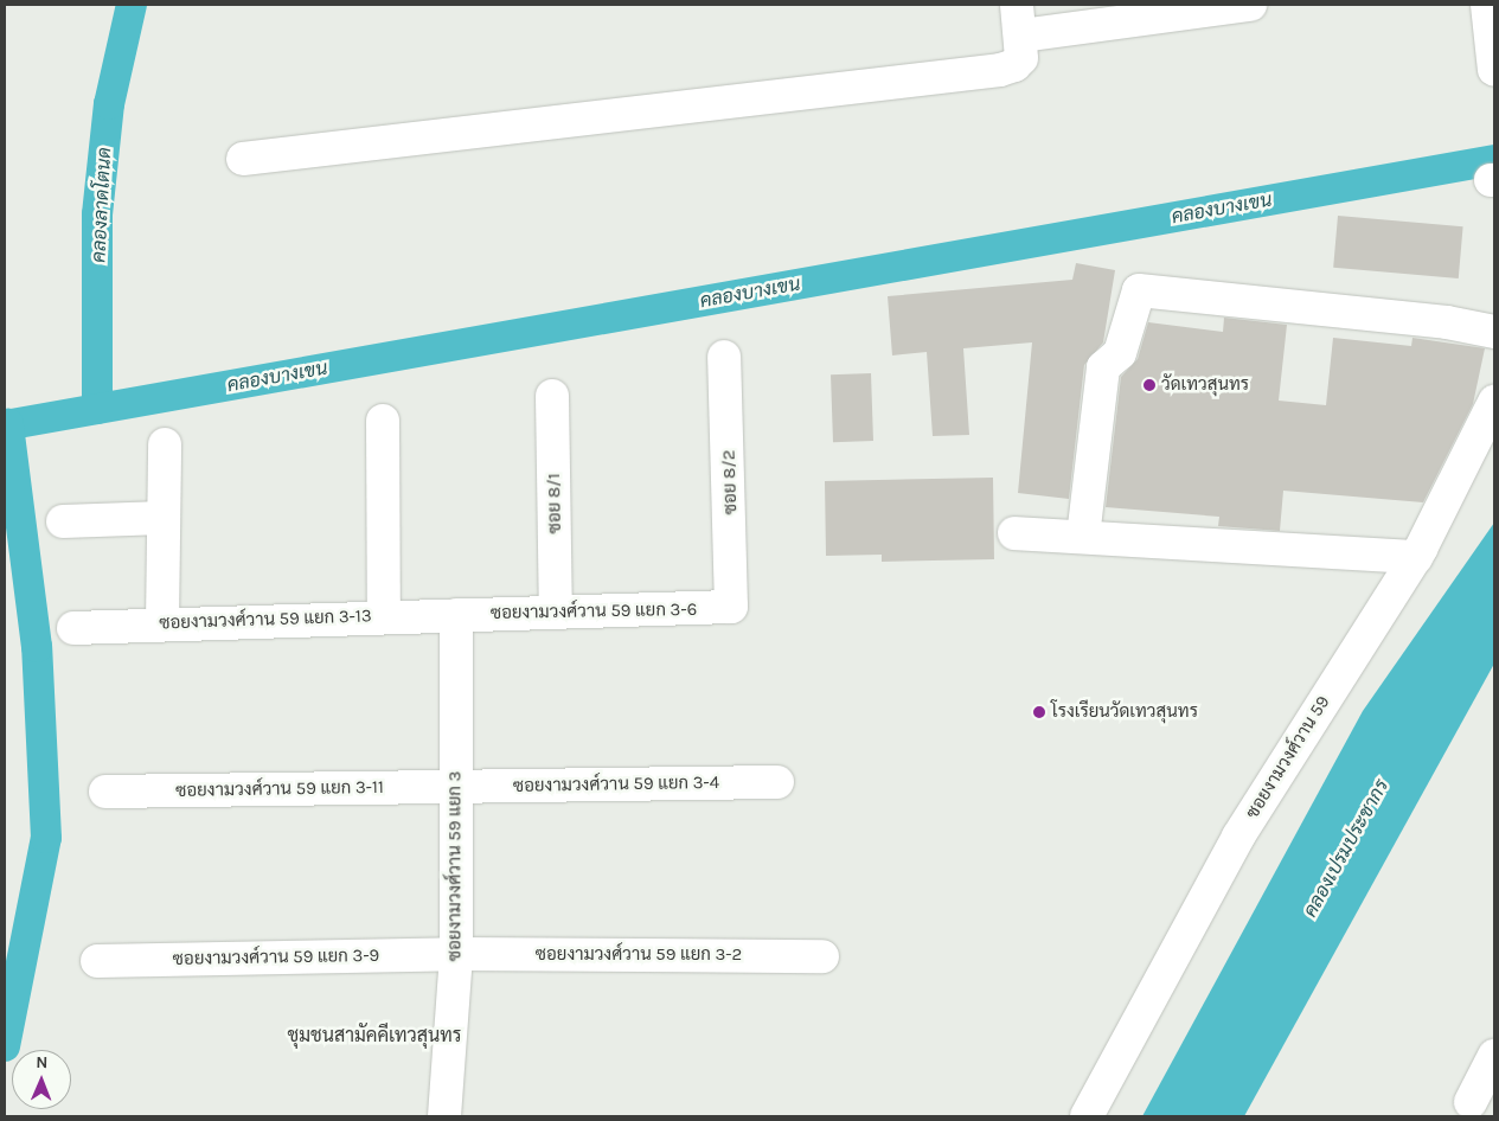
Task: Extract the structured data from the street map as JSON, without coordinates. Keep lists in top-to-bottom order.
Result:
{
  "streets": {
    "street": [
      "ซอย 8/2",
      "ซอย 8/1",
      "ซอยงามวงศ์วาน 59 แยก 3-6",
      "ซอยงามวงศ์วาน 59 แยก 3-13",
      "ซอยงามวงศ์วาน 59",
      "ซอยงามวงศ์วาน 59 แยก 3-4",
      "ซอยงามวงศ์วาน 59 แยก 3-11",
      "ซอยงามวงศ์วาน 59 แยก 3",
      "ซอยงามวงศ์วาน 59 แยก 3-2",
      "ซอยงามวงศ์วาน 59 แยก 3-9"
    ]
  },
  "crossings": [
    ["ซอย 8/2", "ซอยงามวงศ์วาน 59 แยก 3-6"],
    ["ซอย 8/1", "ซอยงามวงศ์วาน 59 แยก 3-6"],
    ["ซอยงามวงศ์วาน 59 แยก 3-6", "ซอยงามวงศ์วาน 59 แยก 3-13"],
    ["ซอยงามวงศ์วาน 59 แยก 3-6", "ซอยงามวงศ์วาน 59 แยก 3"],
    ["ซอยงามวงศ์วาน 59 แยก 3-13", "ซอยงามวงศ์วาน 59 แยก 3"],
    ["ซอยงามวงศ์วาน 59 แยก 3-4", "ซอยงามวงศ์วาน 59 แยก 3-11"],
    ["ซอยงามวงศ์วาน 59 แยก 3-4", "ซอยงามวงศ์วาน 59 แยก 3"],
    ["ซอยงามวงศ์วาน 59 แยก 3-11", "ซอยงามวงศ์วาน 59 แยก 3"],
    ["ซอยงามวงศ์วาน 59 แยก 3", "ซอยงามวงศ์วาน 59 แยก 3-2"],
    ["ซอยงามวงศ์วาน 59 แยก 3", "ซอยงามวงศ์วาน 59 แยก 3-9"],
    ["ซอยงามวงศ์วาน 59 แยก 3-2", "ซอยงามวงศ์วาน 59 แยก 3-9"]
  ],
  "districts": ["ชุมชนสามัคคีเทวสุนทร"],
  "water": ["คลองลาดโตนด", "คลองบางเขน", "คลองเปรมประชากร"],
  "places": ["วัดเทวสุนทร", "โรงเรียนวัดเทวสุนทร"],
  "north": "top"
}
